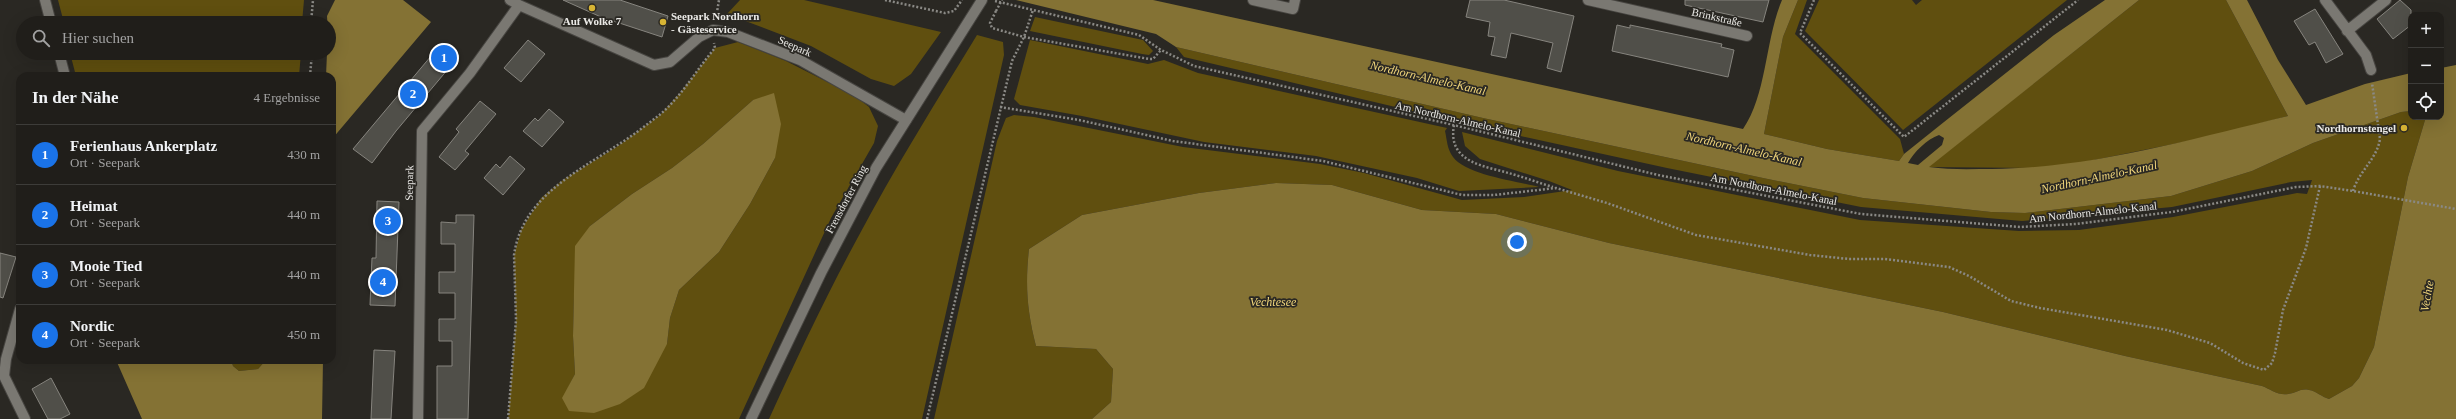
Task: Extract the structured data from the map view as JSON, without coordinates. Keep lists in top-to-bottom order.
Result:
{
  "streets": {
    "street": ["Brinkstraße", "Seepark", "Frensdorfer Ring"],
    "path": ["Am Nordhorn-Almelo-Kanal"]
  },
  "crossings": [
    ["Seepark", "Frensdorfer Ring"]
  ],
  "water": ["Nordhorn-Almelo-Kanal", "Vechte", "Vechtesee"],
  "places": ["Auf Wolke 7", "Seepark Nordhorn - Gästeservice", "Nordhornstengel"],
  "page": {
    "map_buttons": ["+", "−"],
    "search": "Hier suchen",
    "pins": [
      "1",
      "2",
      "3",
      "4"
    ],
    "heading": ["In der Nähe", "4 Ergebnisse"],
    "list": [
      {
        "mark": "1",
        "name": "Ferienhaus Ankerplatz",
        "note": "Ort · Seepark",
        "value": "430 m"
      },
      {
        "mark": "2",
        "name": "Heimat",
        "note": "Ort · Seepark",
        "value": "440 m"
      },
      {
        "mark": "3",
        "name": "Mooie Tied",
        "note": "Ort · Seepark",
        "value": "440 m"
      },
      {
        "mark": "4",
        "name": "Nordic",
        "note": "Ort · Seepark",
        "value": "450 m"
      }
    ]
  }
}
